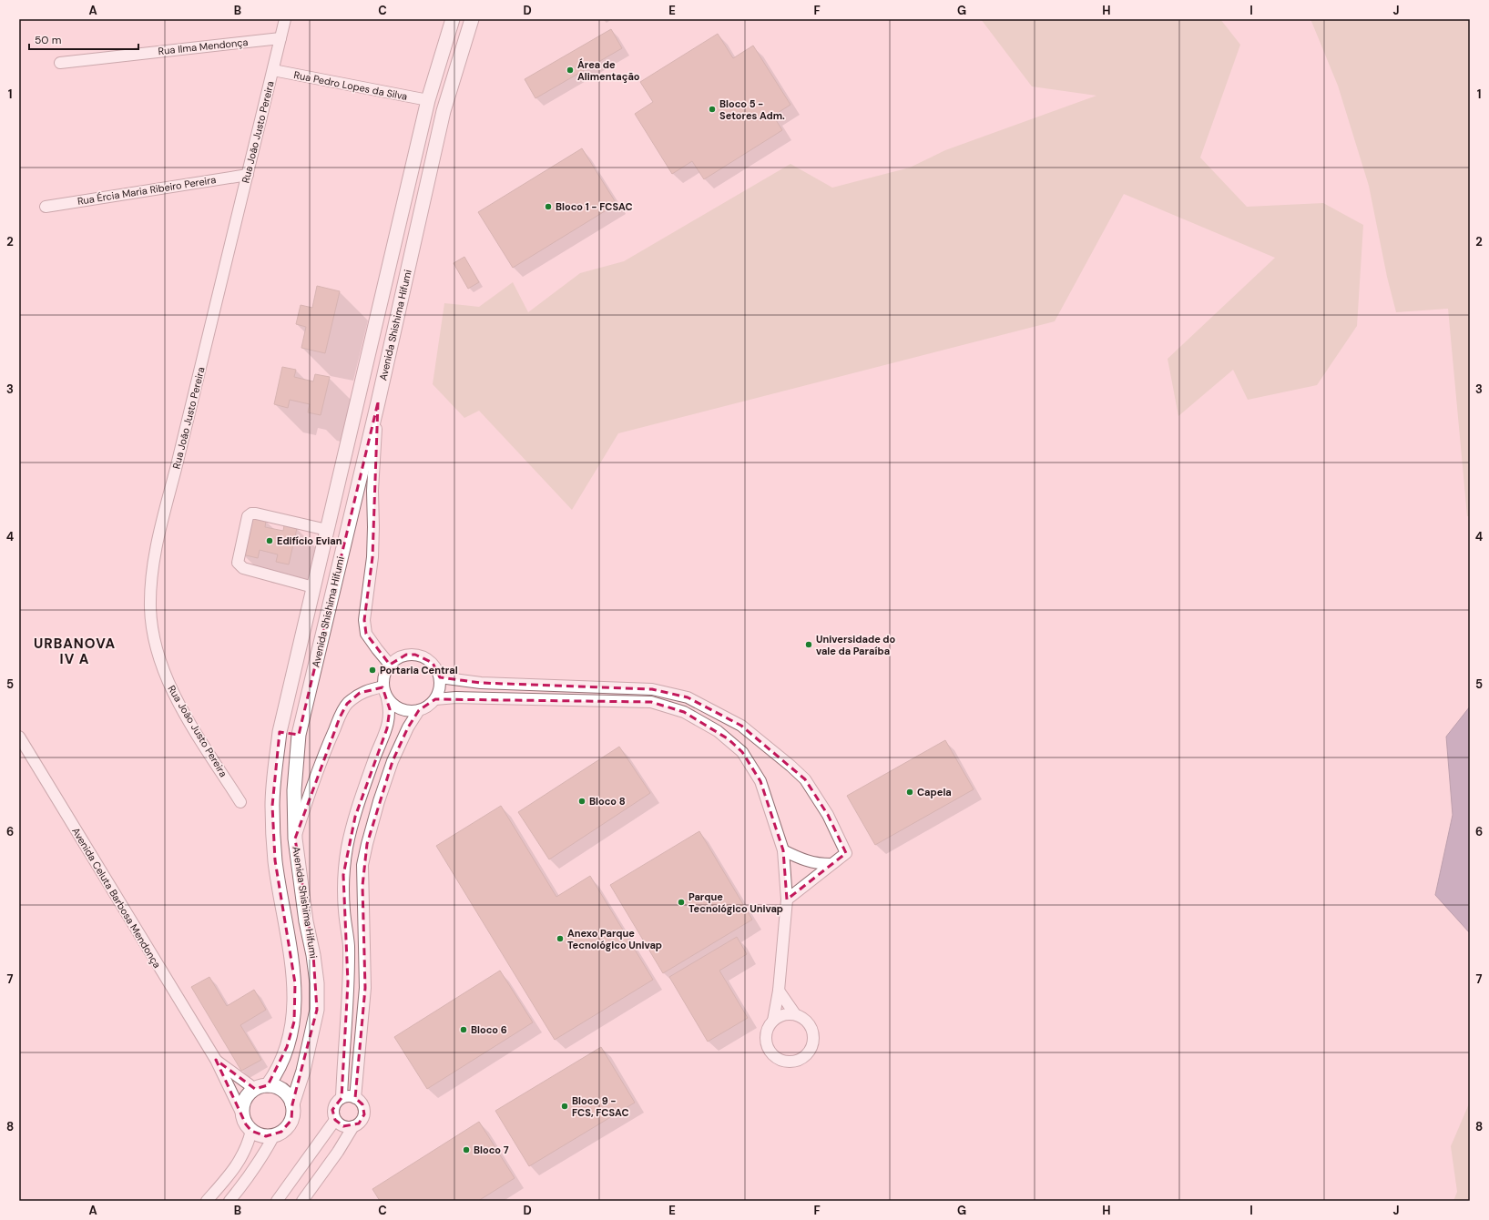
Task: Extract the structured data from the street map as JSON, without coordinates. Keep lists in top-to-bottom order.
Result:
{
  "streets": {
    "street": [
      "Rua Ilma Mendonça",
      "Rua Pedro Lopes da Silva",
      "Rua João Justo Pereira",
      "Rua Ércia Maria Ribeiro Pereira",
      "Avenida Shishima Hifumi",
      "Avenida Celuta Barbosa Mendonça"
    ]
  },
  "crossings": [
    ["Rua Ilma Mendonça", "Rua João Justo Pereira"],
    ["Rua Pedro Lopes da Silva", "Rua João Justo Pereira"],
    ["Rua Pedro Lopes da Silva", "Avenida Shishima Hifumi"],
    ["Rua João Justo Pereira", "Rua Ércia Maria Ribeiro Pereira"],
    ["Avenida Shishima Hifumi", "Avenida Celuta Barbosa Mendonça"]
  ],
  "districts": ["URBANOVA IV A"],
  "places": [
    "Área de Alimentação",
    "Bloco 5 - Setores Adm.",
    "Bloco 1 - FCSAC",
    "Edifício Evian",
    "Universidade do vale da Paraíba",
    "Portaria Central",
    "Capela",
    "Bloco 8",
    "Parque Tecnológico Univap",
    "Anexo Parque Tecnológico Univap",
    "Bloco 6",
    "Bloco 9 - FCS, FCSAC",
    "Bloco 7"
  ],
  "scale_bar": "50 m",
  "grid": {
    "columns": [
      "A",
      "B",
      "C",
      "D",
      "E",
      "F",
      "G",
      "H",
      "I",
      "J"
    ],
    "rows": [
      "1",
      "2",
      "3",
      "4",
      "5",
      "6",
      "7",
      "8"
    ]
  }
}
